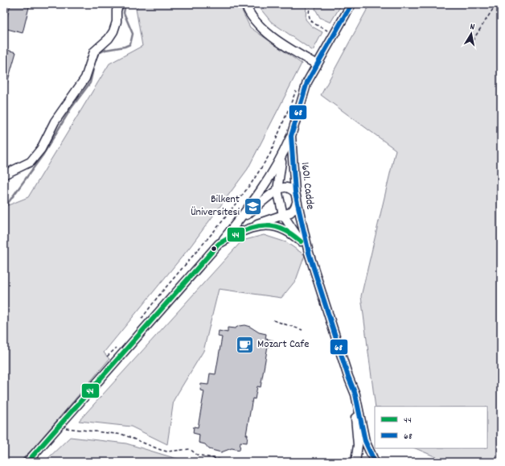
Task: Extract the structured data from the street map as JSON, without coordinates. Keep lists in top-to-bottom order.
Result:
{
  "streets": {
    "street": ["1601. Cadde"]
  },
  "places": {
    "school or university": ["Bilkent Üniversitesi"],
    "cafe": ["Mozart Cafe"]
  },
  "lines": ["transit line 68", "transit line 44"],
  "legend": ["44", "68"],
  "north": "top"
}
